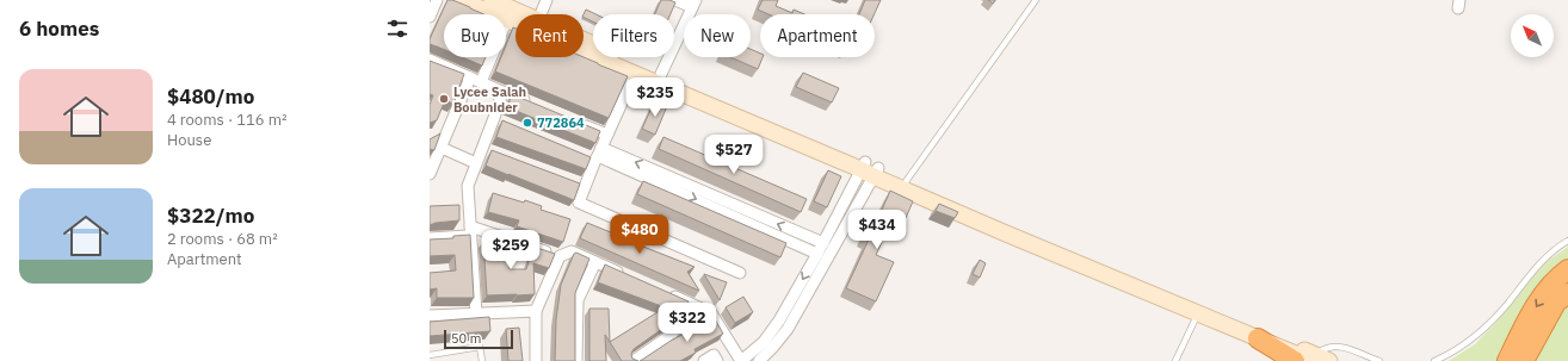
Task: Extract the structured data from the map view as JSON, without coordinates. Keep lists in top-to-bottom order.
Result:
{
  "places": ["Lycee Salah Boubnider", "772864"],
  "scale_bar": "50 m",
  "north": "top left",
  "page": {
    "heading": "6 homes",
    "chip": [
      "Buy",
      "Rent",
      "Filters",
      "New",
      "Apartment"
    ],
    "list": [
      {
        "name": "$480/mo",
        "note": "4 rooms · 116 m² · House"
      },
      {
        "name": "$322/mo",
        "note": "2 rooms · 68 m² · Apartment"
      }
    ],
    "price": [
      "$235",
      "$527",
      "$434",
      "$480",
      "$259",
      "$322"
    ],
    "scale": "50 m"
  }
}
